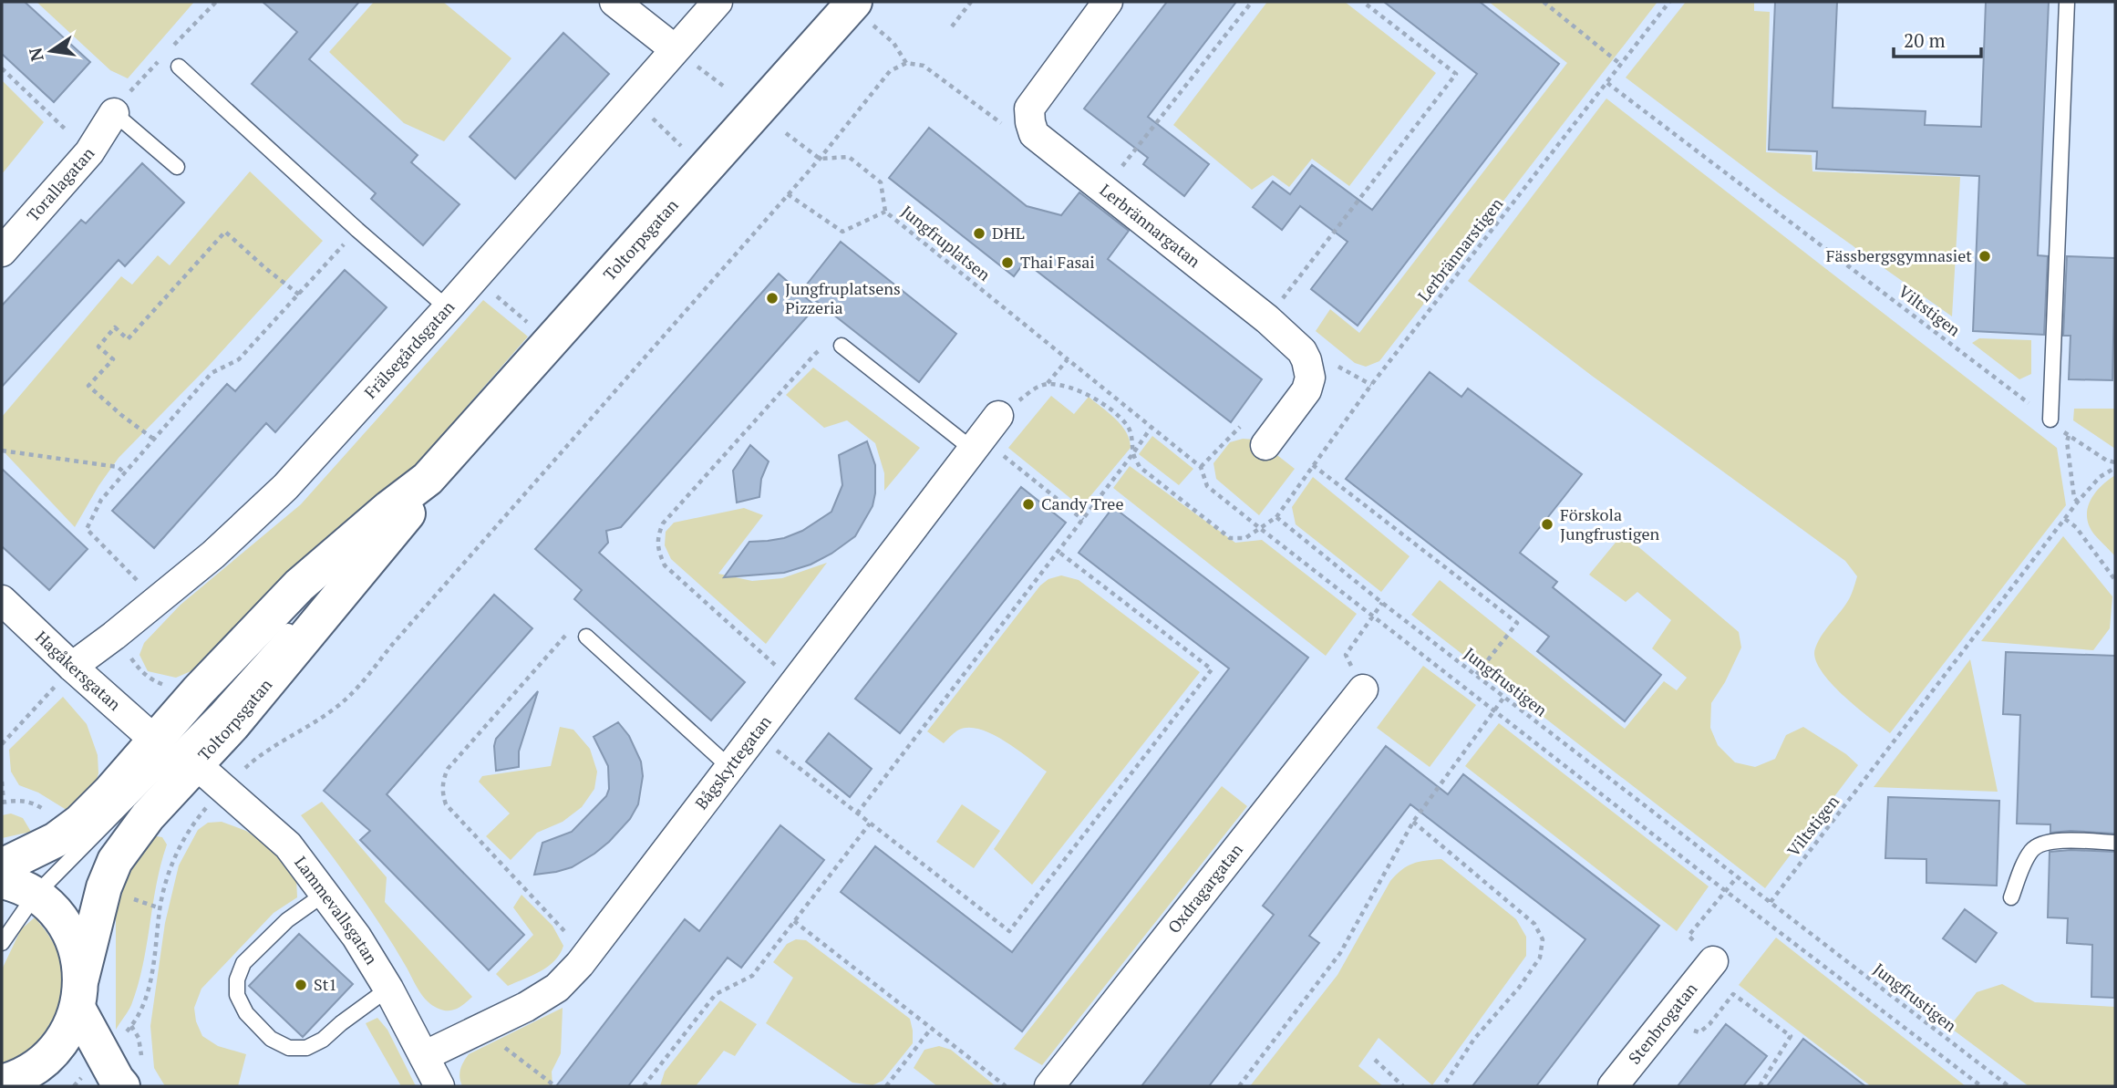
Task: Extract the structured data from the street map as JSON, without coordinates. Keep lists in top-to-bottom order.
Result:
{
  "streets": {
    "street": [
      "Torallagatan",
      "Lerbrännargatan",
      "Toltorpsgatan",
      "Frälsegårdsgatan",
      "Hagåkersgatan",
      "Bågskyttegatan",
      "Oxdragargatan",
      "Lammevallsgatan",
      "Stenbrogatan"
    ],
    "path": [
      "Jungfruplatsen",
      "Lerbrännarstigen",
      "Viltstigen",
      "Jungfrustigen"
    ]
  },
  "crossings": [
    ["Toltorpsgatan", "Hagåkersgatan"],
    ["Toltorpsgatan", "Lammevallsgatan"],
    ["Lerbrännarstigen", "Viltstigen"],
    ["Lerbrännarstigen", "Jungfrustigen"],
    ["Viltstigen", "Jungfrustigen"],
    ["Frälsegårdsgatan", "Hagåkersgatan"],
    ["Bågskyttegatan", "Lammevallsgatan"]
  ],
  "places": [
    "DHL",
    "Fässbergsgymnasiet",
    "Thai Fasai",
    "Jungfruplatsens Pizzeria",
    "Candy Tree",
    "Förskola Jungfrustigen",
    "St1"
  ],
  "scale_bar": "20 m",
  "north": "left"
}
